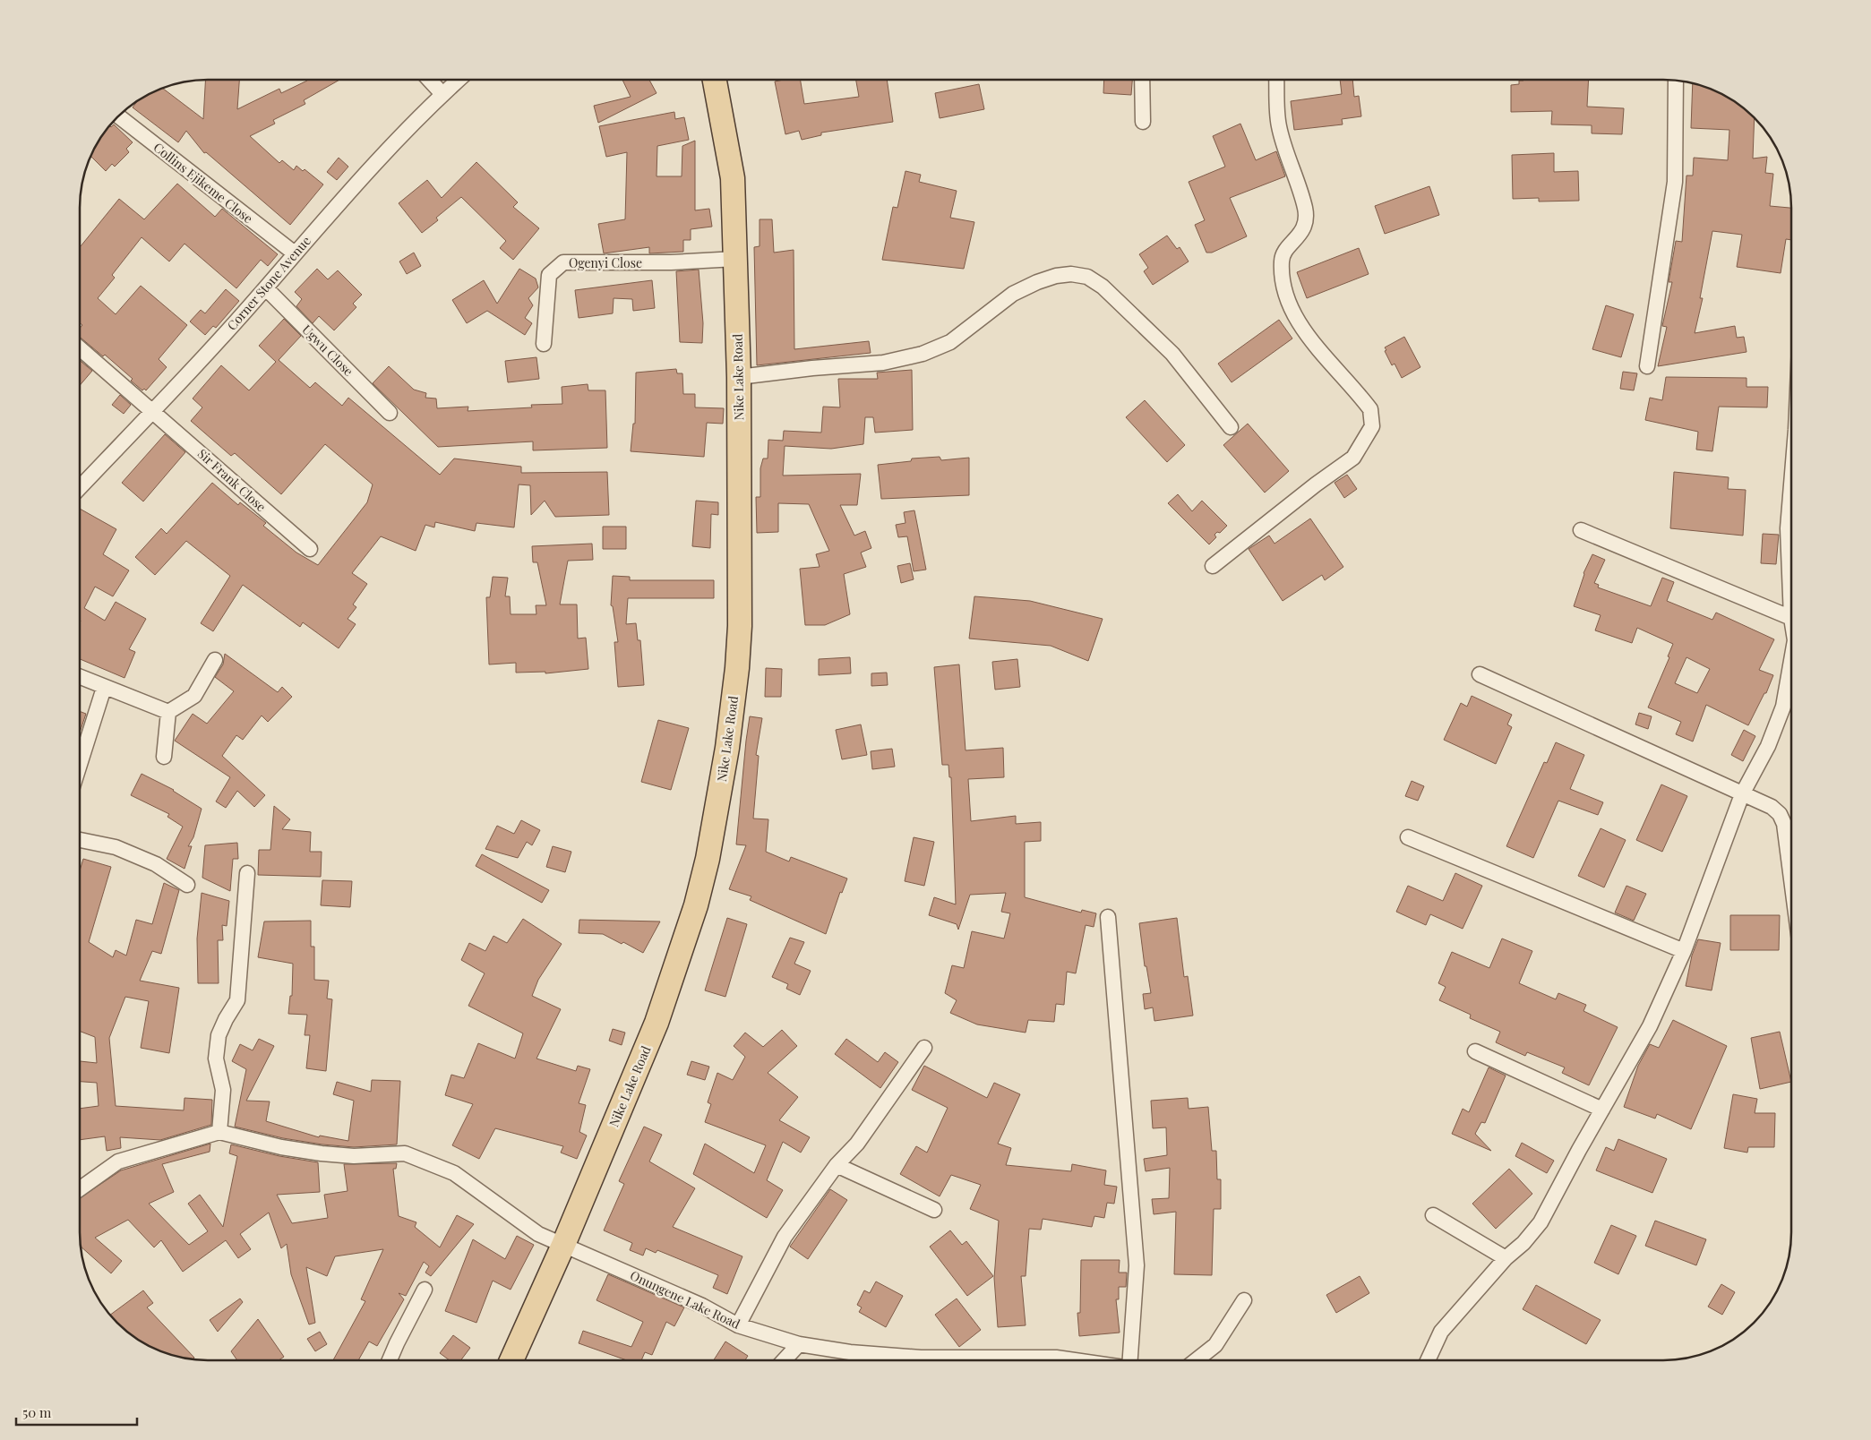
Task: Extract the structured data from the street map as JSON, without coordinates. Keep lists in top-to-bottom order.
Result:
{
  "streets": {
    "main road": ["Nike Lake Road"],
    "street": [
      "Collins Ejikeme Close",
      "Ogenyi Close",
      "Corner Stone Avenue",
      "Ugwu Close",
      "Sir Frank Close",
      "Onungene Lake Road"
    ]
  },
  "crossings": [
    ["Collins Ejikeme Close", "Corner Stone Avenue"],
    ["Ogenyi Close", "Nike Lake Road"],
    ["Corner Stone Avenue", "Ugwu Close"],
    ["Corner Stone Avenue", "Sir Frank Close"],
    ["Nike Lake Road", "Onungene Lake Road"]
  ],
  "scale_bar": "50 m"
}
